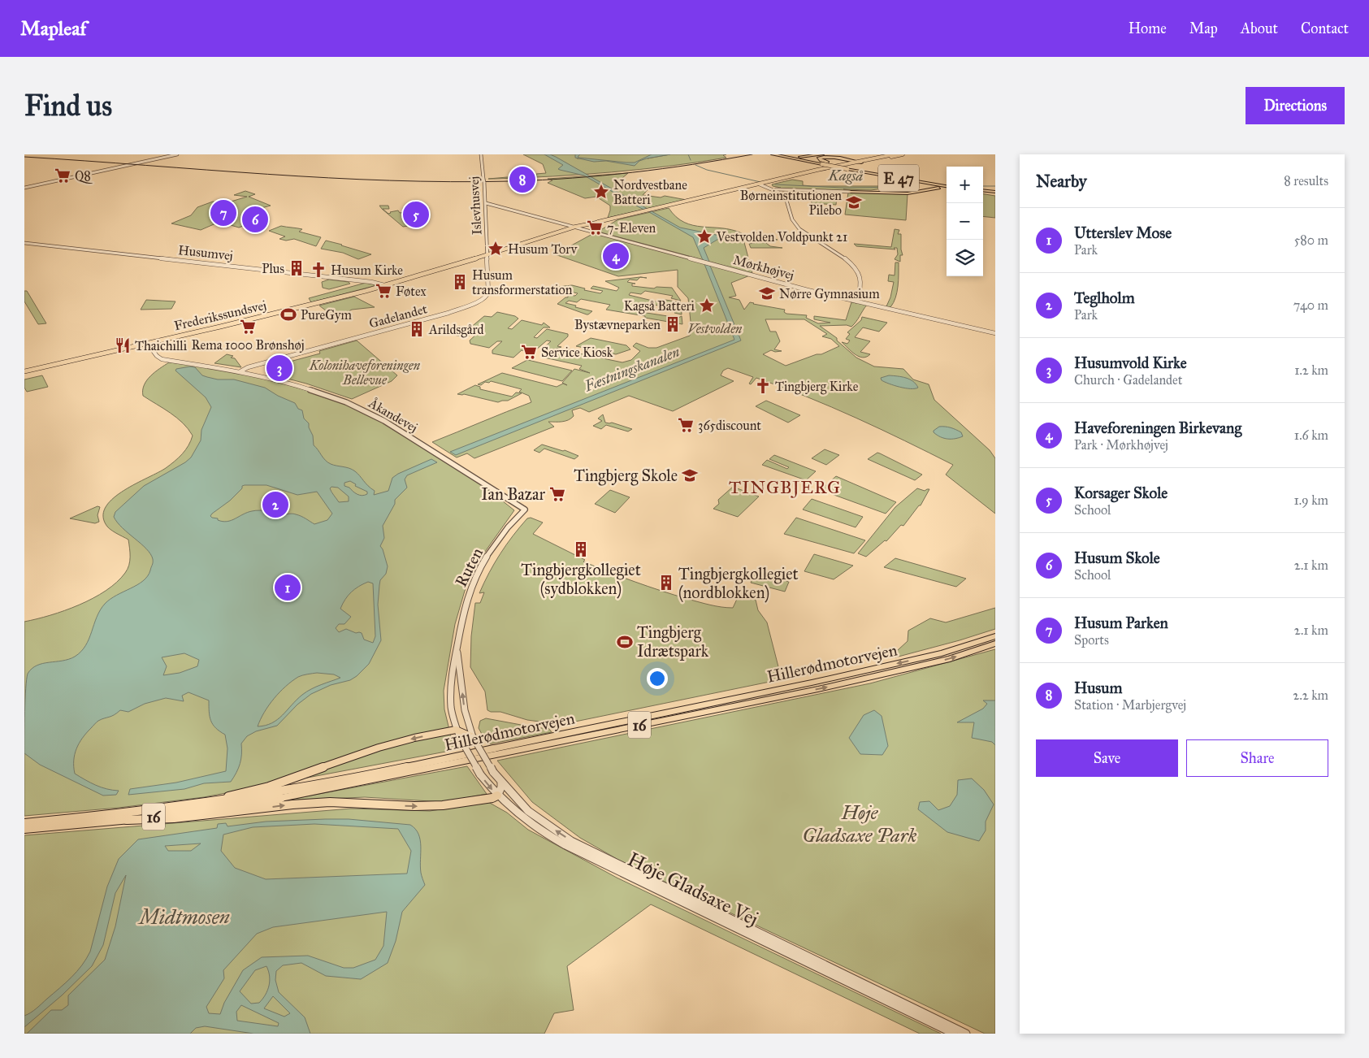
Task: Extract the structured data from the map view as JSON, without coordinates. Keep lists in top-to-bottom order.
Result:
{
  "streets": {
    "highway": ["E 47", "Hillerødmotorvejen", "16"],
    "main road": ["Frederikssundsvej"],
    "street": [
      "Islevhusvej",
      "Husumvej",
      "Mørkhøjvej",
      "Gadelandet",
      "Åkandevej",
      "Ruten",
      "Høje Gladsaxe Vej"
    ]
  },
  "crossings": [
    ["Islevhusvej", "Mørkhøjvej"],
    ["Islevhusvej", "Frederikssundsvej"],
    ["Islevhusvej", "Gadelandet"],
    ["Husumvej", "Frederikssundsvej"],
    ["Mørkhøjvej", "Frederikssundsvej"],
    ["Frederikssundsvej", "Åkandevej"],
    ["Gadelandet", "Åkandevej"],
    ["Åkandevej", "Ruten"],
    ["Ruten", "Høje Gladsaxe Vej"]
  ],
  "districts": ["TINGBJERG"],
  "water": ["Kagså", "Fæstningskanalen", "Midtmosen"],
  "parks": ["Vestvolden", "Kolonihaveforeningen Bellevue", "Høje Gladsaxe Park"],
  "places": {
    "supermarket": [
      "Q8",
      "7-Eleven",
      "Føtex",
      "Rema 1000 Brønshøj",
      "Service Kiosk",
      "365discount",
      "Ian Bazar"
    ],
    "place": [
      "Nordvestbane Batteri",
      "Vestvolden Voldpunkt 21",
      "Husum Torv",
      "Kagså Batteri"
    ],
    "school or university": ["Børneinstitutionen Pilebo", "Nørre Gymnasium", "Tingbjerg Skole"],
    "building": [
      "Plus",
      "Husum transformerstation",
      "Bystævneparken",
      "Arildsgård",
      "Tingbjergkollegiet (sydblokken)",
      "Tingbjergkollegiet (nordblokken)"
    ],
    "church": ["Husum Kirke", "Tingbjerg Kirke"],
    "sports": ["PureGym", "Tingbjerg Idrætspark"],
    "restaurant": ["Thaichilli"]
  },
  "page": {
    "header": "Mapleaf",
    "nav": [
      "Home",
      "Map",
      "About",
      "Contact"
    ],
    "buttons": [
      "Directions",
      ["Save", "Share"]
    ],
    "title": "Find us",
    "heading": ["Nearby", "8 results"],
    "pins": [
      "8",
      "7",
      "5",
      "6",
      "4",
      "3",
      "2",
      "1"
    ],
    "map_buttons": ["+", "−"],
    "list": [
      {
        "mark": "1",
        "name": "Utterslev Mose",
        "note": "Park",
        "value": "580 m"
      },
      {
        "mark": "2",
        "name": "Teglholm",
        "note": "Park",
        "value": "740 m"
      },
      {
        "mark": "3",
        "name": "Husumvold Kirke",
        "note": "Church · Gadelandet",
        "value": "1.2 km"
      },
      {
        "mark": "4",
        "name": "Haveforeningen Birkevang",
        "note": "Park · Mørkhøjvej",
        "value": "1.6 km"
      },
      {
        "mark": "5",
        "name": "Korsager Skole",
        "note": "School",
        "value": "1.9 km"
      },
      {
        "mark": "6",
        "name": "Husum Skole",
        "note": "School",
        "value": "2.1 km"
      },
      {
        "mark": "7",
        "name": "Husum Parken",
        "note": "Sports",
        "value": "2.1 km"
      },
      {
        "mark": "8",
        "name": "Husum",
        "note": "Station · Marbjergvej",
        "value": "2.2 km"
      }
    ]
  }
}
